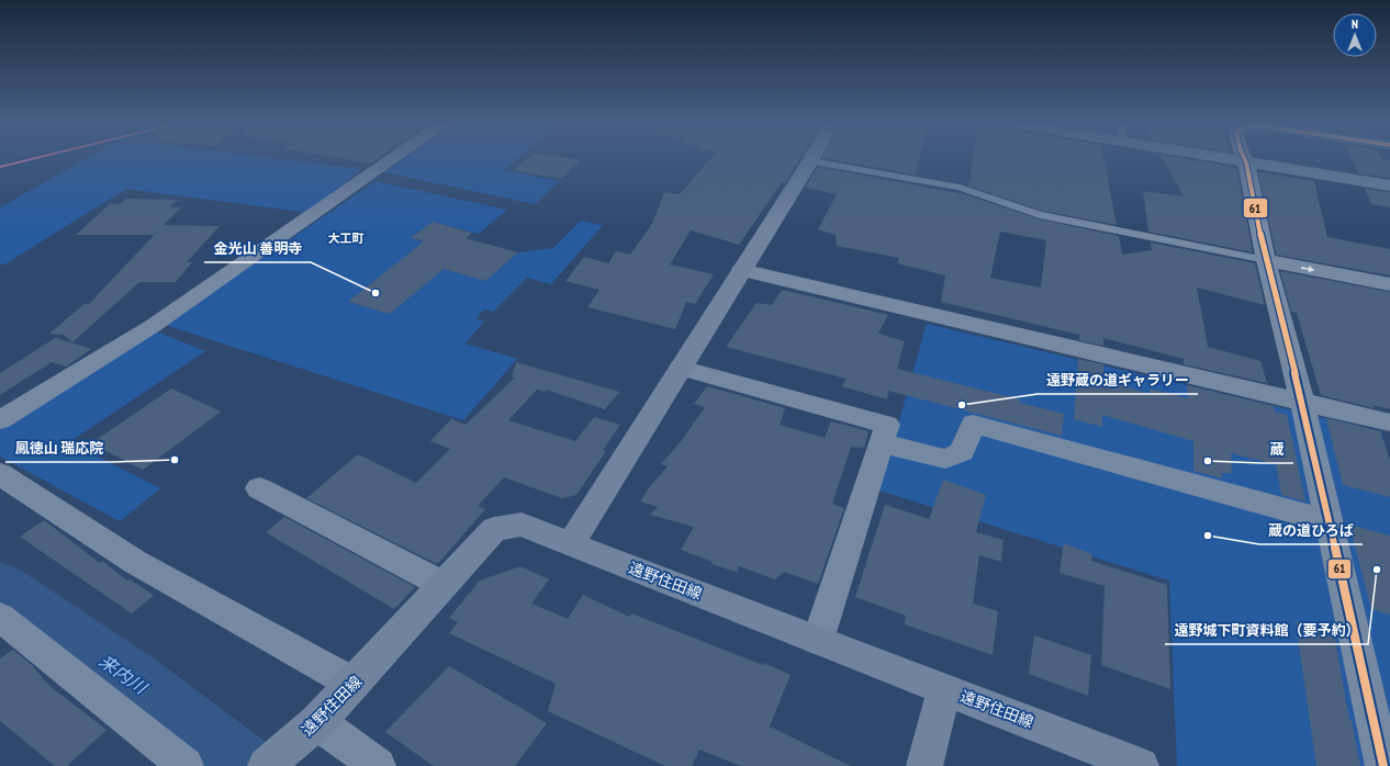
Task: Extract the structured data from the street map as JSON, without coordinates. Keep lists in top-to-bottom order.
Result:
{
  "streets": {
    "street": ["遠野住田線"]
  },
  "districts": ["大工町"],
  "water": ["来内川"],
  "places": [
    "金光山 善明寺",
    "遠野蔵の道ギャラリー",
    "鳳徳山 瑞応院",
    "蔵",
    "蔵の道ひろば",
    "遠野城下町資料館（要予約）"
  ],
  "lines": ["transit line 61"],
  "north": "top"
}
